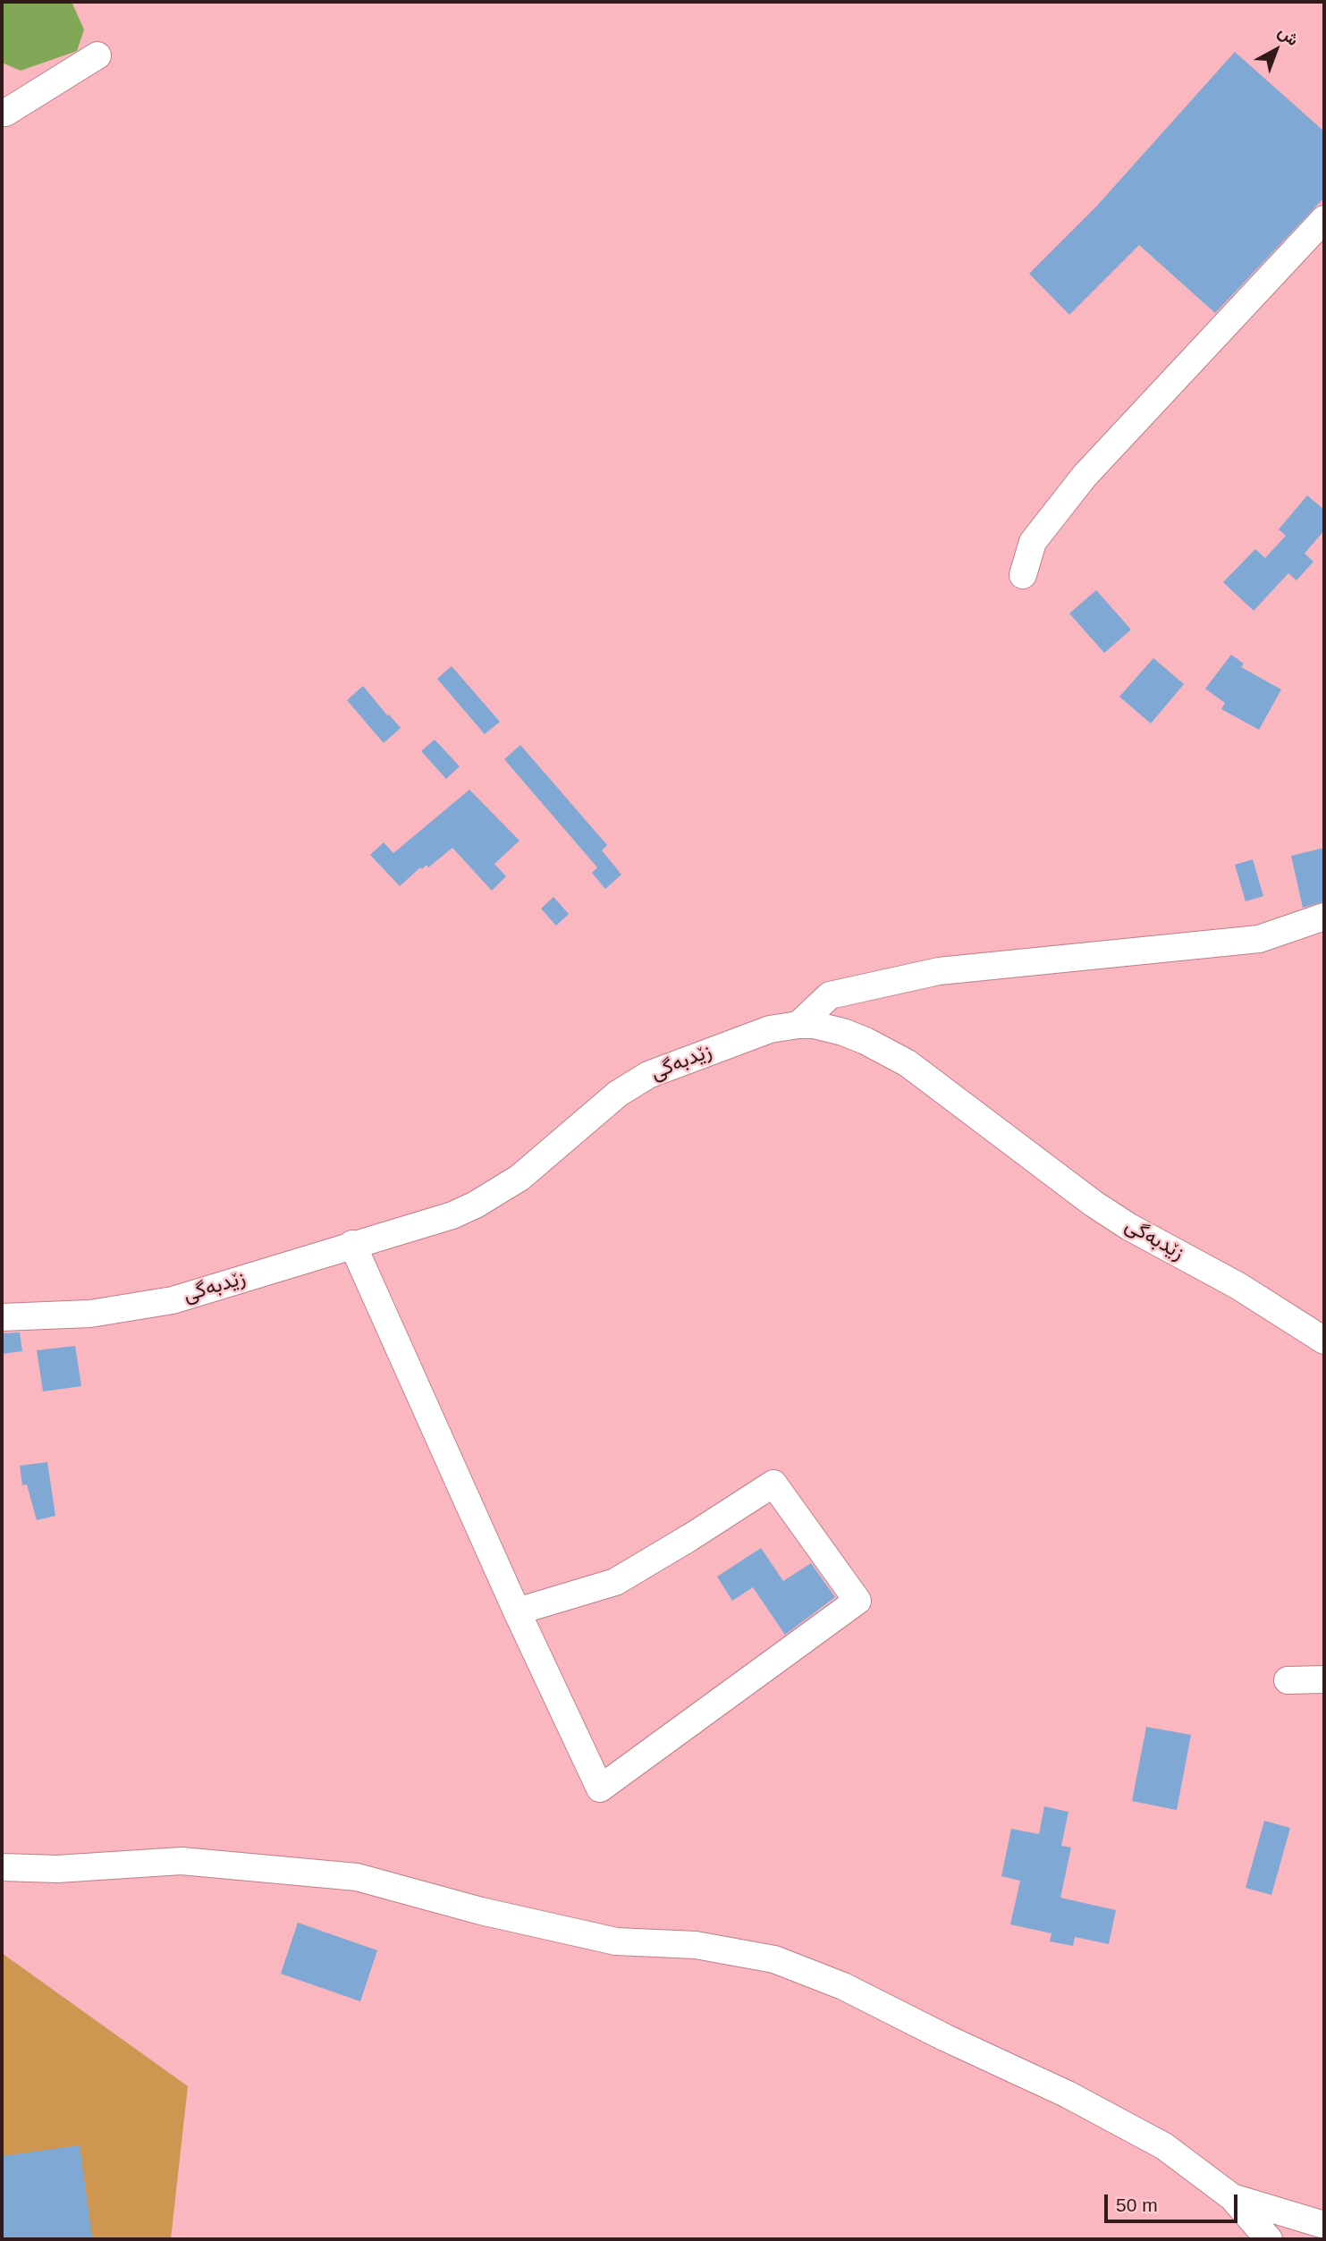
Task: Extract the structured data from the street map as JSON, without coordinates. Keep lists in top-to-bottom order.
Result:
{
  "streets": {
    "street": ["زێدبەگی"]
  },
  "scale_bar": "50 m",
  "north": "top right"
}
